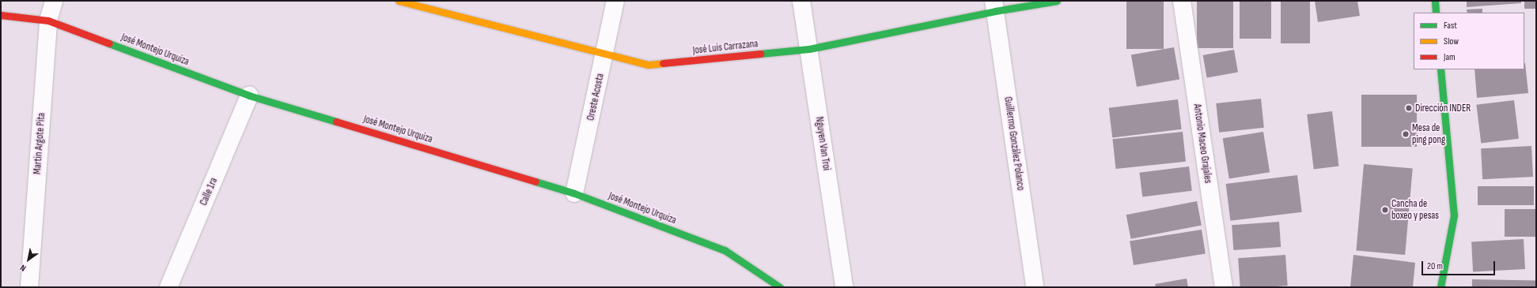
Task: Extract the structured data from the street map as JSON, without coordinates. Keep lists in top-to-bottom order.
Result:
{
  "streets": {
    "street": [
      "José Luis Carrazana",
      "José Montejo Urquiza",
      "Oreste Acosta",
      "Martin Argote Pita",
      "Nguyen Van Troi",
      "Guillermo González Polanco",
      "Antonio Maceo Grajales",
      "Calle 1ra"
    ]
  },
  "crossings": [
    ["José Luis Carrazana", "Oreste Acosta"],
    ["José Luis Carrazana", "Nguyen Van Troi"],
    ["José Luis Carrazana", "Guillermo González Polanco"],
    ["José Montejo Urquiza", "Oreste Acosta"],
    ["José Montejo Urquiza", "Martin Argote Pita"],
    ["José Montejo Urquiza", "Calle 1ra"]
  ],
  "places": ["Dirección INDER", "Mesa de ping pong", "Cancha de boxeo y pesas"],
  "legend": ["Fast", "Slow", "Jam"],
  "scale_bar": "20 m",
  "north": "bottom left"
}
